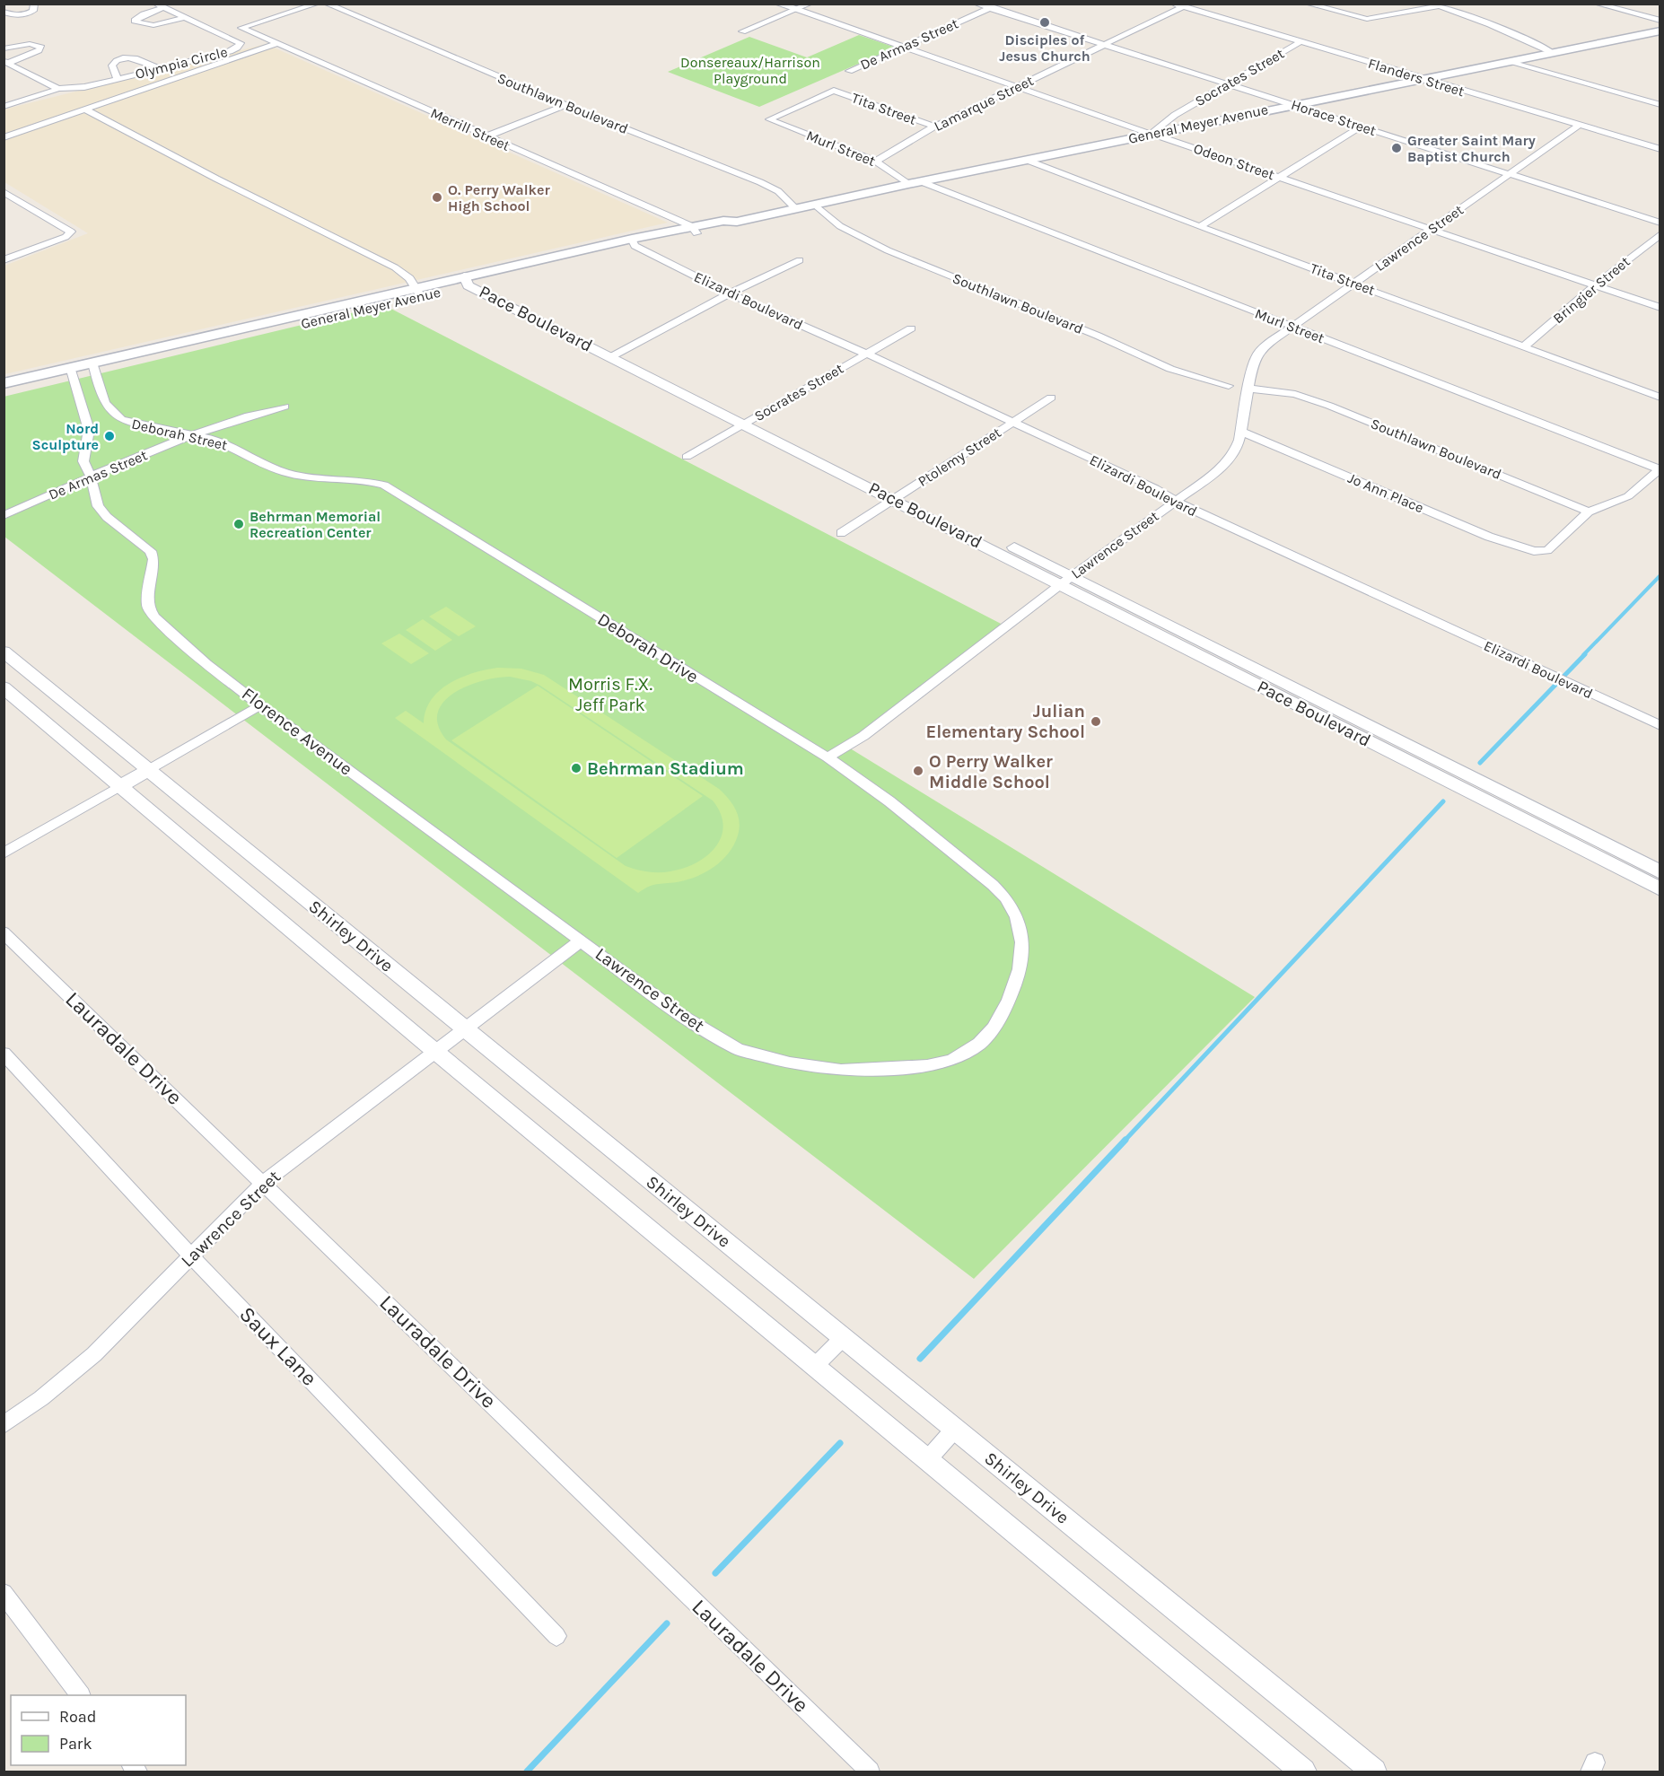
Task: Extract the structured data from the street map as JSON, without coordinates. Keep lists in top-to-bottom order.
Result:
{
  "streets": {
    "main road": ["General Meyer Avenue"],
    "street": [
      "De Armas Street",
      "Olympia Circle",
      "Socrates Street",
      "Flanders Street",
      "Southlawn Boulevard",
      "Lamarque Street",
      "Tita Street",
      "Horace Street",
      "Merrill Street",
      "Murl Street",
      "Odeon Street",
      "Lawrence Street",
      "Bringier Street",
      "Elizardi Boulevard",
      "Pace Boulevard",
      "Deborah Street",
      "Ptolemy Street",
      "Jo Ann Place",
      "Deborah Drive",
      "Florence Avenue",
      "Shirley Drive",
      "Lauradale Drive",
      "Saux Lane"
    ]
  },
  "crossings": [
    ["De Armas Street", "Horace Street"],
    ["De Armas Street", "Odeon Street"],
    ["De Armas Street", "Deborah Street"],
    ["De Armas Street", "Florence Avenue"],
    ["Socrates Street", "Flanders Street"],
    ["Socrates Street", "Horace Street"],
    ["Socrates Street", "General Meyer Avenue"],
    ["Socrates Street", "Odeon Street"],
    ["Socrates Street", "Elizardi Boulevard"],
    ["Socrates Street", "Pace Boulevard"],
    ["Flanders Street", "Lamarque Street"],
    ["Flanders Street", "General Meyer Avenue"],
    ["Flanders Street", "Lawrence Street"],
    ["Southlawn Boulevard", "General Meyer Avenue"],
    ["Southlawn Boulevard", "Lawrence Street"],
    ["Southlawn Boulevard", "Jo Ann Place"],
    ["Lamarque Street", "Tita Street"],
    ["Lamarque Street", "Horace Street"],
    ["Lamarque Street", "Murl Street"],
    ["Lamarque Street", "Odeon Street"],
    ["Tita Street", "General Meyer Avenue"],
    ["Tita Street", "Murl Street"],
    ["Tita Street", "Lawrence Street"],
    ["Tita Street", "Bringier Street"],
    ["Horace Street", "General Meyer Avenue"],
    ["Horace Street", "Lawrence Street"],
    ["General Meyer Avenue", "Merrill Street"],
    ["General Meyer Avenue", "Murl Street"],
    ["General Meyer Avenue", "Odeon Street"],
    ["General Meyer Avenue", "Elizardi Boulevard"],
    ["General Meyer Avenue", "Pace Boulevard"],
    ["General Meyer Avenue", "Deborah Street"],
    ["Murl Street", "Lawrence Street"],
    ["Odeon Street", "Lawrence Street"],
    ["Odeon Street", "Bringier Street"],
    ["Lawrence Street", "Elizardi Boulevard"],
    ["Lawrence Street", "Pace Boulevard"],
    ["Lawrence Street", "Jo Ann Place"],
    ["Lawrence Street", "Deborah Drive"],
    ["Lawrence Street", "Florence Avenue"],
    ["Lawrence Street", "Shirley Drive"],
    ["Lawrence Street", "Lauradale Drive"],
    ["Lawrence Street", "Saux Lane"],
    ["Elizardi Boulevard", "Ptolemy Street"],
    ["Pace Boulevard", "Ptolemy Street"],
    ["Deborah Street", "Deborah Drive"]
  ],
  "parks": ["Donsereaux/Harrison Playground", "Morris F.X. Jeff Park"],
  "places": [
    "Disciples of Jesus Church",
    "Greater Saint Mary Baptist Church",
    "O. Perry Walker High School",
    "Nord Sculpture",
    "Behrman Memorial Recreation Center",
    "Julian Elementary School",
    "Behrman Stadium",
    "O Perry Walker Middle School"
  ],
  "legend": ["Road", "Park"]
}
